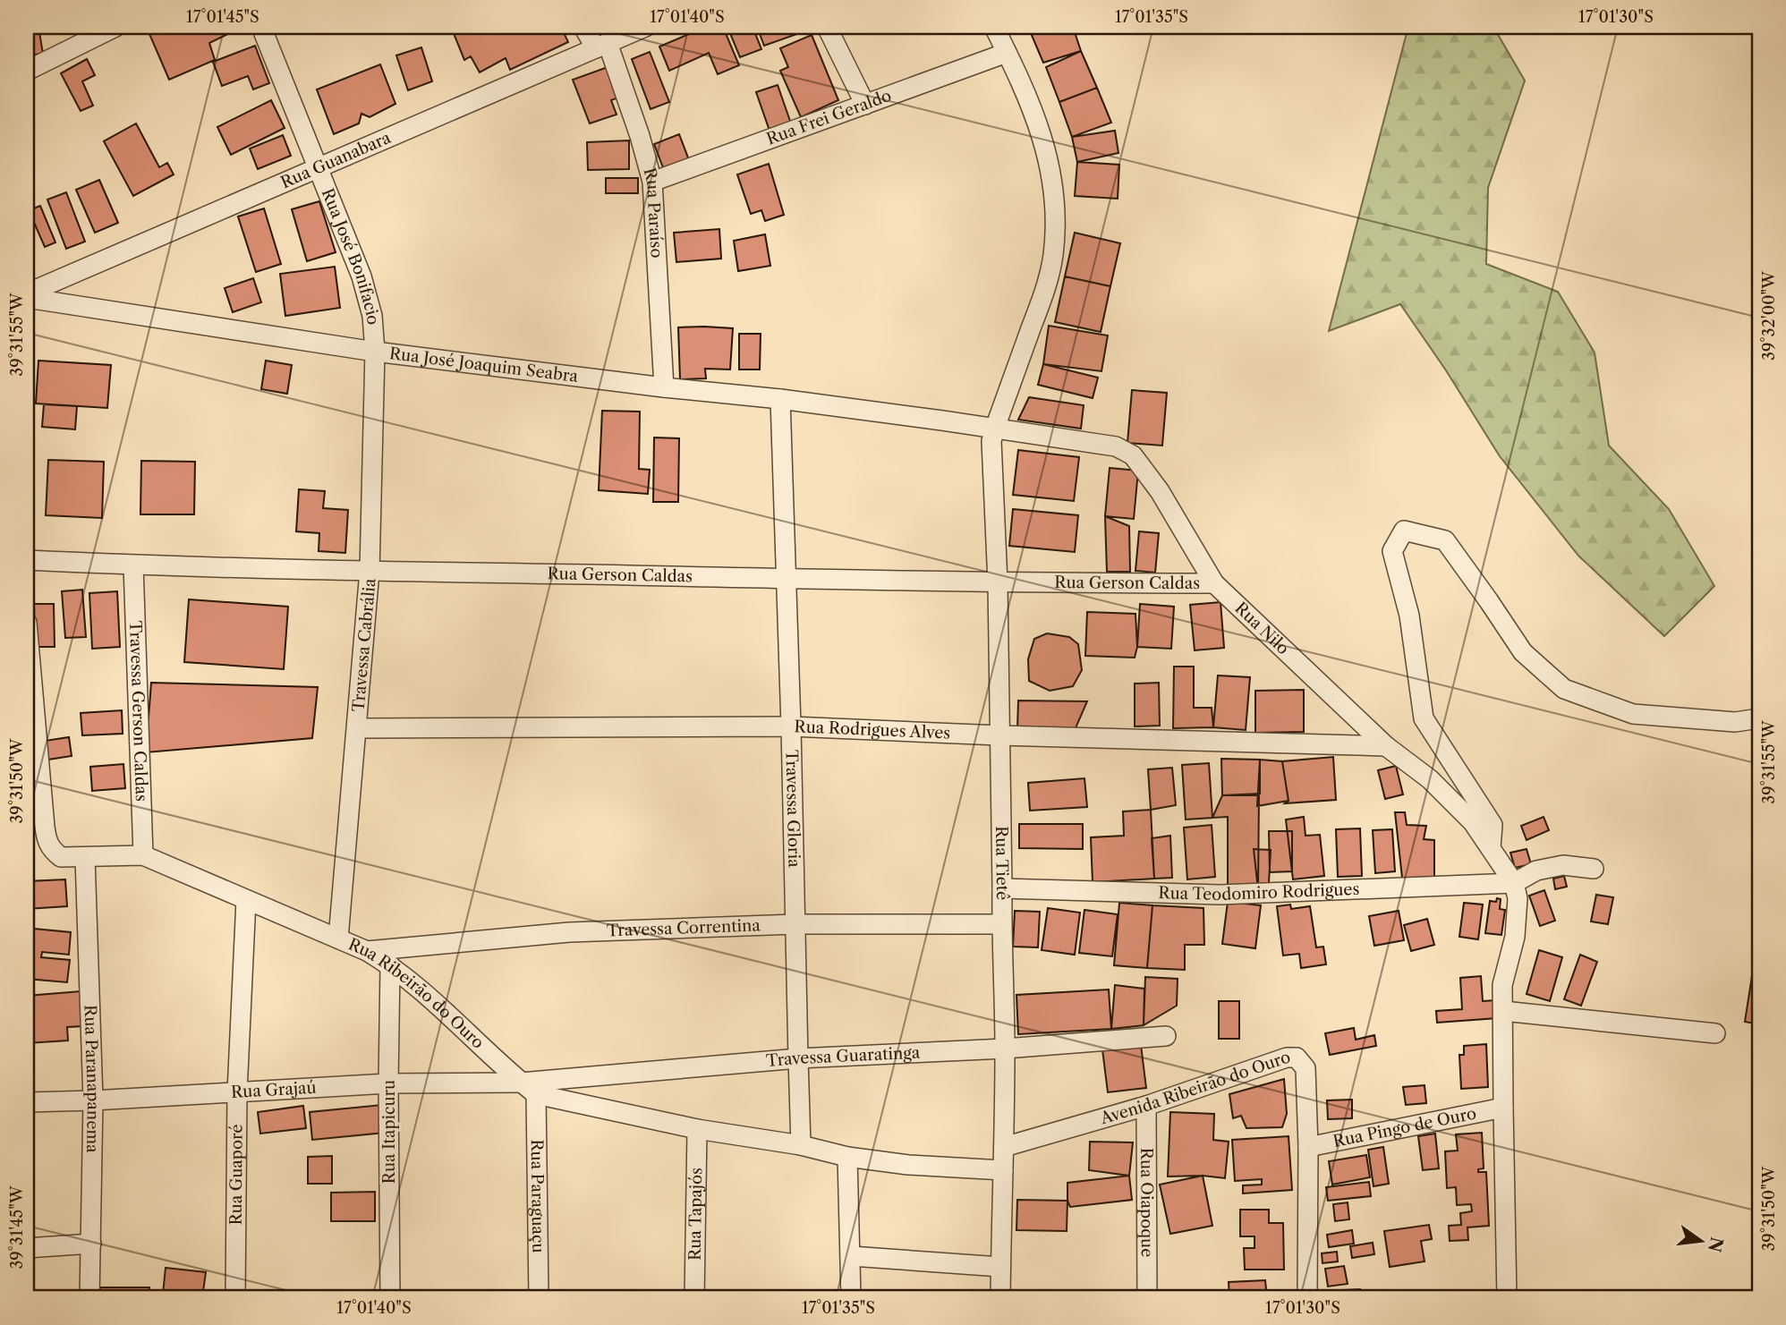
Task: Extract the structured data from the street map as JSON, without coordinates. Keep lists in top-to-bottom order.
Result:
{
  "streets": {
    "street": [
      "Rua Frei Geraldo",
      "Rua Guanabara",
      "Rua Paraíso",
      "Rua José Bonifacio",
      "Rua José Joaquim Seabra",
      "Rua Gerson Caldas",
      "Rua Nilo",
      "Travessa Cabrália",
      "Travessa Gerson Caldas",
      "Rua Rodrigues Alves",
      "Travessa Gloria",
      "Rua Tietê",
      "Rua Teodomiro Rodrigues",
      "Travessa Correntina",
      "Rua Ribeirão do Ouro",
      "Travessa Guaratinga",
      "Rua Paranapanema",
      "Avenida Ribeirão do Ouro",
      "Rua Grajaú",
      "Rua Pingo de Ouro",
      "Rua Itapicuru",
      "Rua Guaporé",
      "Rua Paraguaçu",
      "Rua Oiapoque",
      "Rua Tapajós"
    ]
  },
  "crossings": [
    ["Rua Frei Geraldo", "Rua Paraíso"],
    ["Rua Frei Geraldo", "Rua Tietê"],
    ["Rua Guanabara", "Rua Paraíso"],
    ["Rua Guanabara", "Rua José Bonifacio"],
    ["Rua Paraíso", "Rua José Joaquim Seabra"],
    ["Rua José Bonifacio", "Rua José Joaquim Seabra"],
    ["Rua José Bonifacio", "Travessa Cabrália"],
    ["Rua José Joaquim Seabra", "Rua Nilo"],
    ["Rua José Joaquim Seabra", "Travessa Cabrália"],
    ["Rua José Joaquim Seabra", "Travessa Gloria"],
    ["Rua José Joaquim Seabra", "Rua Tietê"],
    ["Rua Gerson Caldas", "Rua Nilo"],
    ["Rua Gerson Caldas", "Travessa Cabrália"],
    ["Rua Gerson Caldas", "Travessa Gerson Caldas"],
    ["Rua Gerson Caldas", "Travessa Gloria"],
    ["Rua Gerson Caldas", "Rua Tietê"],
    ["Rua Nilo", "Rua Rodrigues Alves"],
    ["Rua Nilo", "Rua Tietê"],
    ["Rua Nilo", "Rua Teodomiro Rodrigues"],
    ["Travessa Cabrália", "Rua Rodrigues Alves"],
    ["Travessa Cabrália", "Rua Ribeirão do Ouro"],
    ["Travessa Gerson Caldas", "Rua Ribeirão do Ouro"],
    ["Rua Rodrigues Alves", "Travessa Gloria"],
    ["Rua Rodrigues Alves", "Rua Tietê"],
    ["Travessa Gloria", "Travessa Correntina"],
    ["Travessa Gloria", "Rua Ribeirão do Ouro"],
    ["Travessa Gloria", "Travessa Guaratinga"],
    ["Rua Tietê", "Rua Teodomiro Rodrigues"],
    ["Rua Tietê", "Travessa Correntina"],
    ["Rua Tietê", "Travessa Guaratinga"],
    ["Rua Tietê", "Avenida Ribeirão do Ouro"],
    ["Travessa Correntina", "Rua Ribeirão do Ouro"],
    ["Rua Ribeirão do Ouro", "Travessa Guaratinga"],
    ["Rua Ribeirão do Ouro", "Rua Paranapanema"],
    ["Rua Ribeirão do Ouro", "Rua Grajaú"],
    ["Rua Ribeirão do Ouro", "Rua Itapicuru"],
    ["Rua Ribeirão do Ouro", "Rua Guaporé"],
    ["Rua Ribeirão do Ouro", "Rua Paraguaçu"],
    ["Rua Ribeirão do Ouro", "Rua Tapajós"],
    ["Travessa Guaratinga", "Rua Grajaú"],
    ["Rua Paranapanema", "Rua Grajaú"],
    ["Avenida Ribeirão do Ouro", "Rua Pingo de Ouro"],
    ["Avenida Ribeirão do Ouro", "Rua Oiapoque"],
    ["Rua Grajaú", "Rua Itapicuru"],
    ["Rua Grajaú", "Rua Guaporé"]
  ],
  "north": "right",
  "coordinates": [
    "17°01'45\"S",
    "17°01'40\"S",
    "17°01'35\"S",
    "17°01'30\"S",
    "39°32'00\"W",
    "39°31'55\"W",
    "39°31'50\"W",
    "39°31'45\"W"
  ]
}
